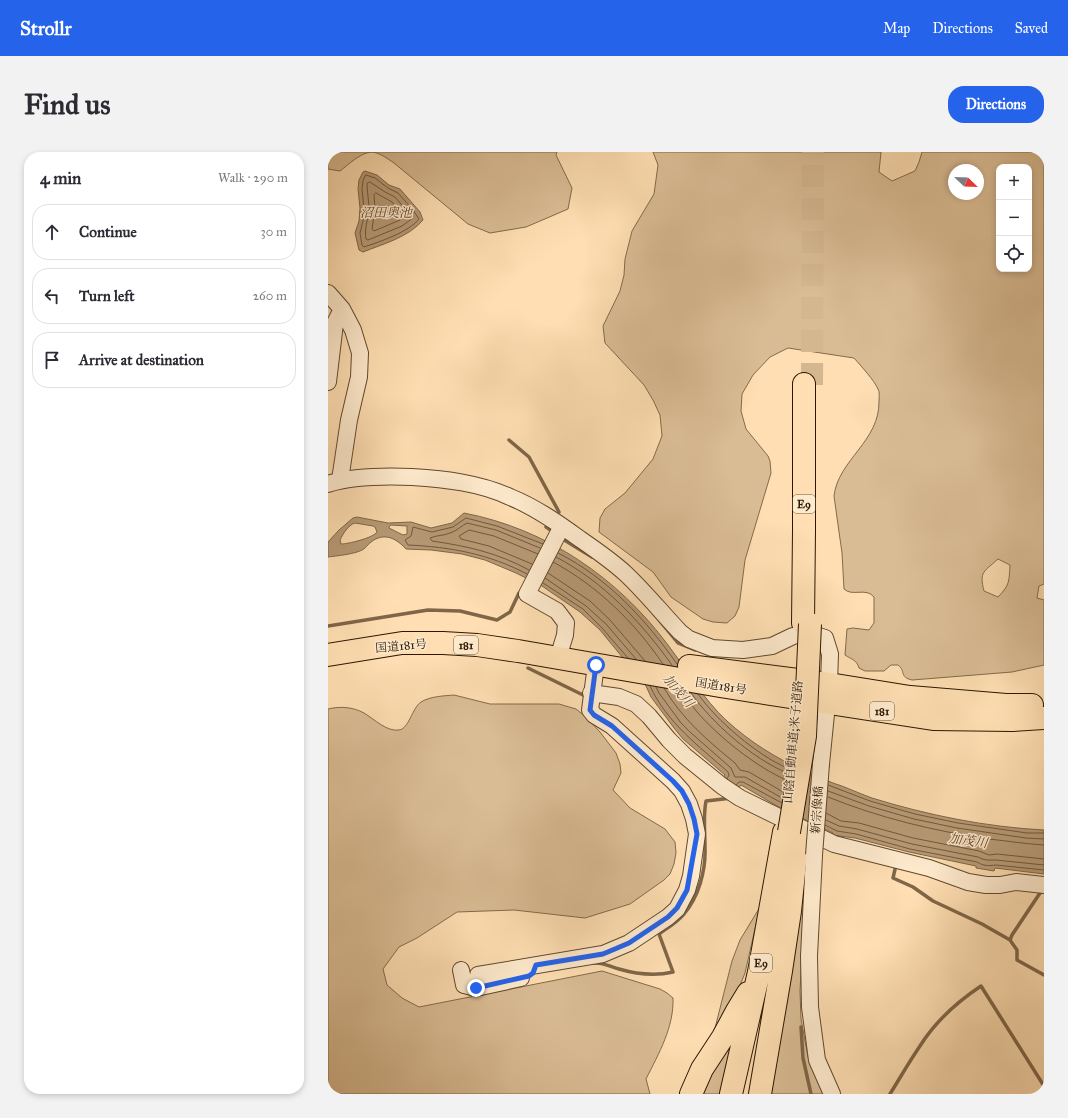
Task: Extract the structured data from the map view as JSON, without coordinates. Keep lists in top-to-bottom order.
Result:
{
  "streets": {
    "highway": [
      "E9",
      "181",
      "国道181号",
      "山陰自動車道;米子道路"
    ],
    "street": ["新宗像橋"]
  },
  "crossings": [
    ["国道181号", "新宗像橋"]
  ],
  "water": ["沼田奥池", "加茂川"],
  "north": "bottom right",
  "page": {
    "header": "Strollr",
    "nav": ["Map", "Directions", "Saved"],
    "buttons": "Directions",
    "title": "Find us",
    "heading": ["4 min", "Walk · 290 m"],
    "map_buttons": ["+", "−"],
    "list": [
      ["Continue", "30 m"],
      ["Turn left", "260 m"],
      "Arrive at destination"
    ]
  }
}
